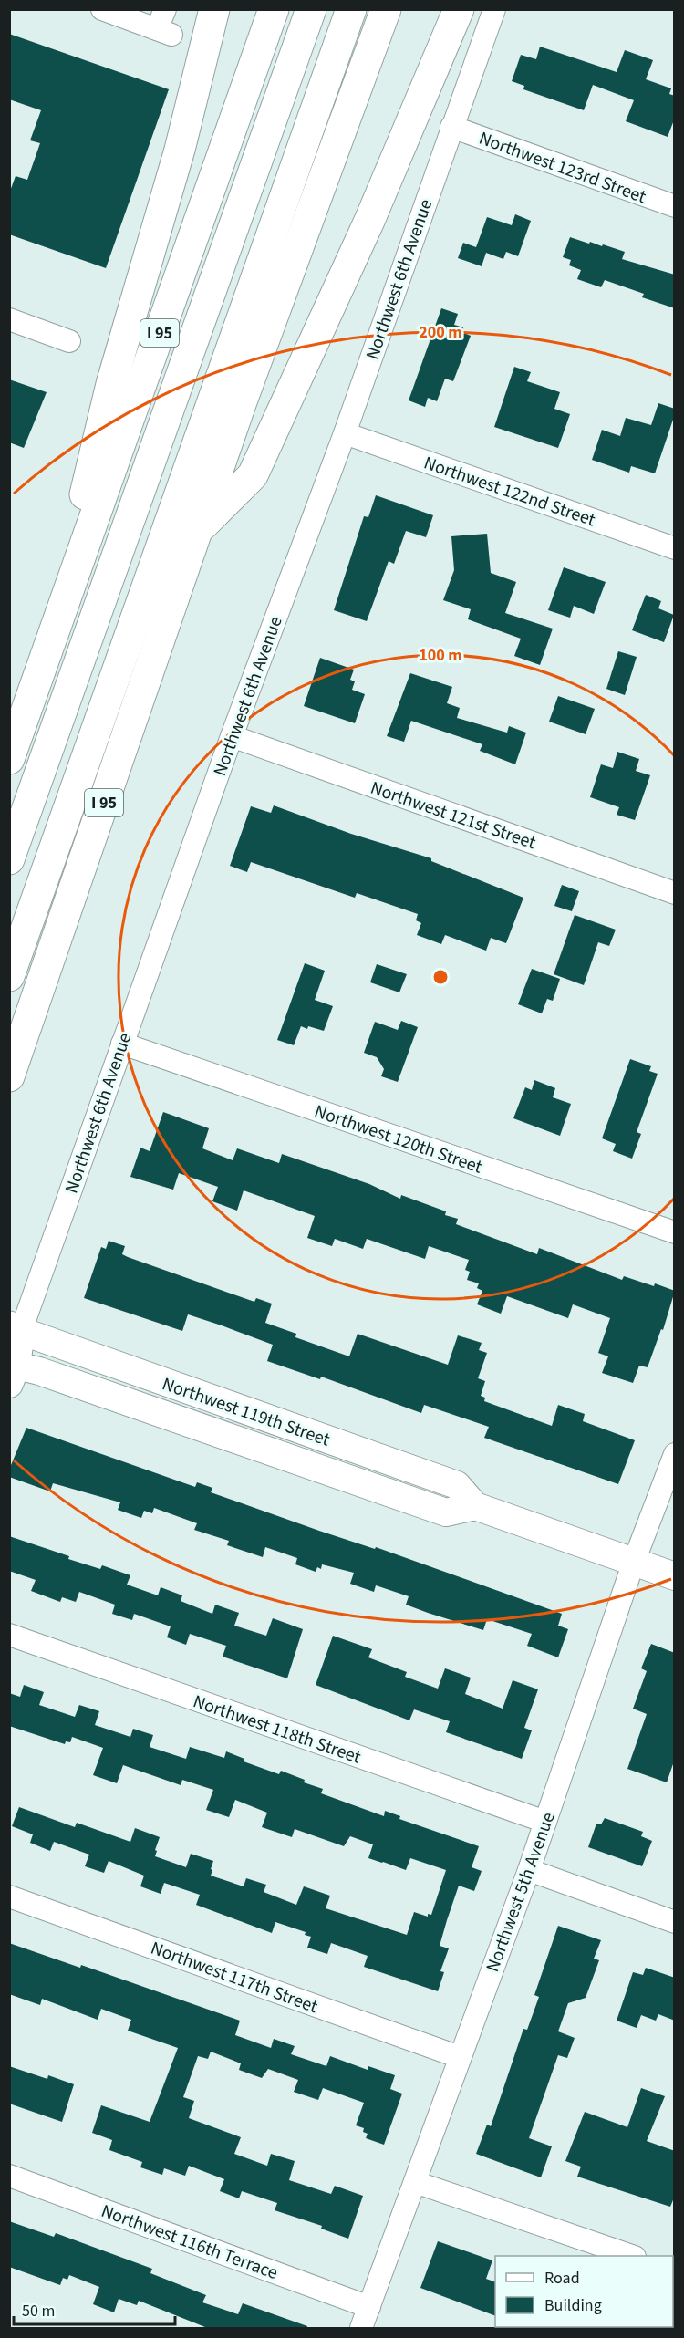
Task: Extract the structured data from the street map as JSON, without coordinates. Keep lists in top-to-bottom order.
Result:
{
  "streets": {
    "highway": ["I 95"],
    "main road": ["Northwest 6th Avenue", "Northwest 119th Street"],
    "street": [
      "Northwest 123rd Street",
      "Northwest 122nd Street",
      "Northwest 121st Street",
      "Northwest 120th Street",
      "Northwest 118th Street",
      "Northwest 5th Avenue",
      "Northwest 117th Street",
      "Northwest 116th Terrace"
    ]
  },
  "crossings": [
    ["Northwest 123rd Street", "Northwest 6th Avenue"],
    ["Northwest 6th Avenue", "Northwest 122nd Street"],
    ["Northwest 6th Avenue", "Northwest 121st Street"],
    ["Northwest 6th Avenue", "Northwest 120th Street"],
    ["Northwest 6th Avenue", "Northwest 119th Street"],
    ["Northwest 119th Street", "Northwest 5th Avenue"],
    ["Northwest 118th Street", "Northwest 5th Avenue"],
    ["Northwest 5th Avenue", "Northwest 117th Street"],
    ["Northwest 5th Avenue", "Northwest 116th Terrace"]
  ],
  "legend": ["Road", "Building"],
  "scale_bar": "50 m",
  "rings": ["200 m", "100 m"]
}
